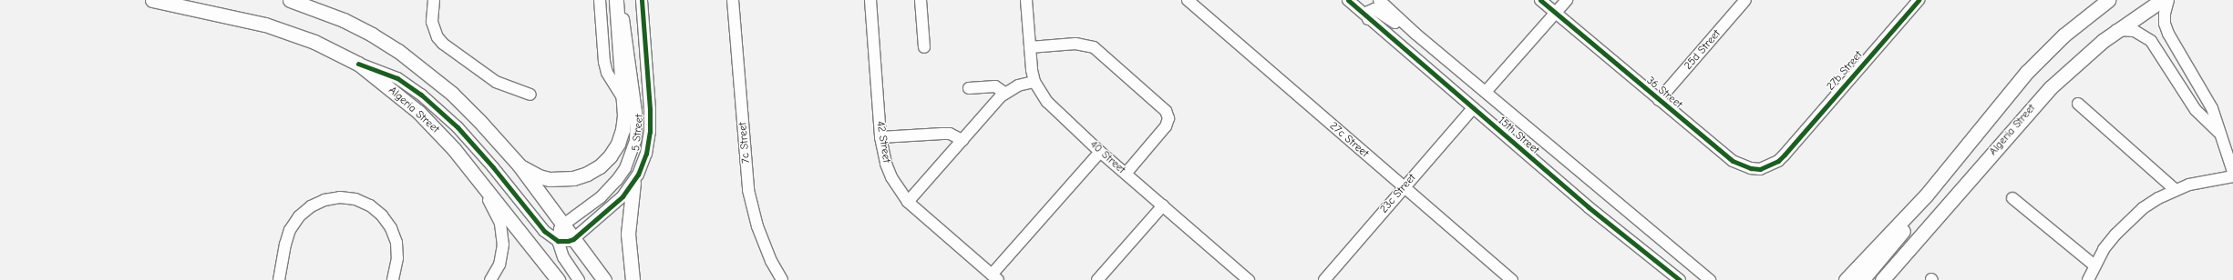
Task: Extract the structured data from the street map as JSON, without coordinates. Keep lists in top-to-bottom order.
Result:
{
  "streets": {
    "main road": ["Algeria Street"],
    "street": [
      "25d Street",
      "27b Street",
      "36 Street",
      "5 Street",
      "15th Street",
      "27c Street",
      "42 Street",
      "7c Street",
      "40 Street",
      "23c Street"
    ]
  },
  "crossings": [
    ["25d Street", "36 Street"],
    ["27b Street", "36 Street"],
    ["15th Street", "23c Street"],
    ["27c Street", "23c Street"]
  ]
}
